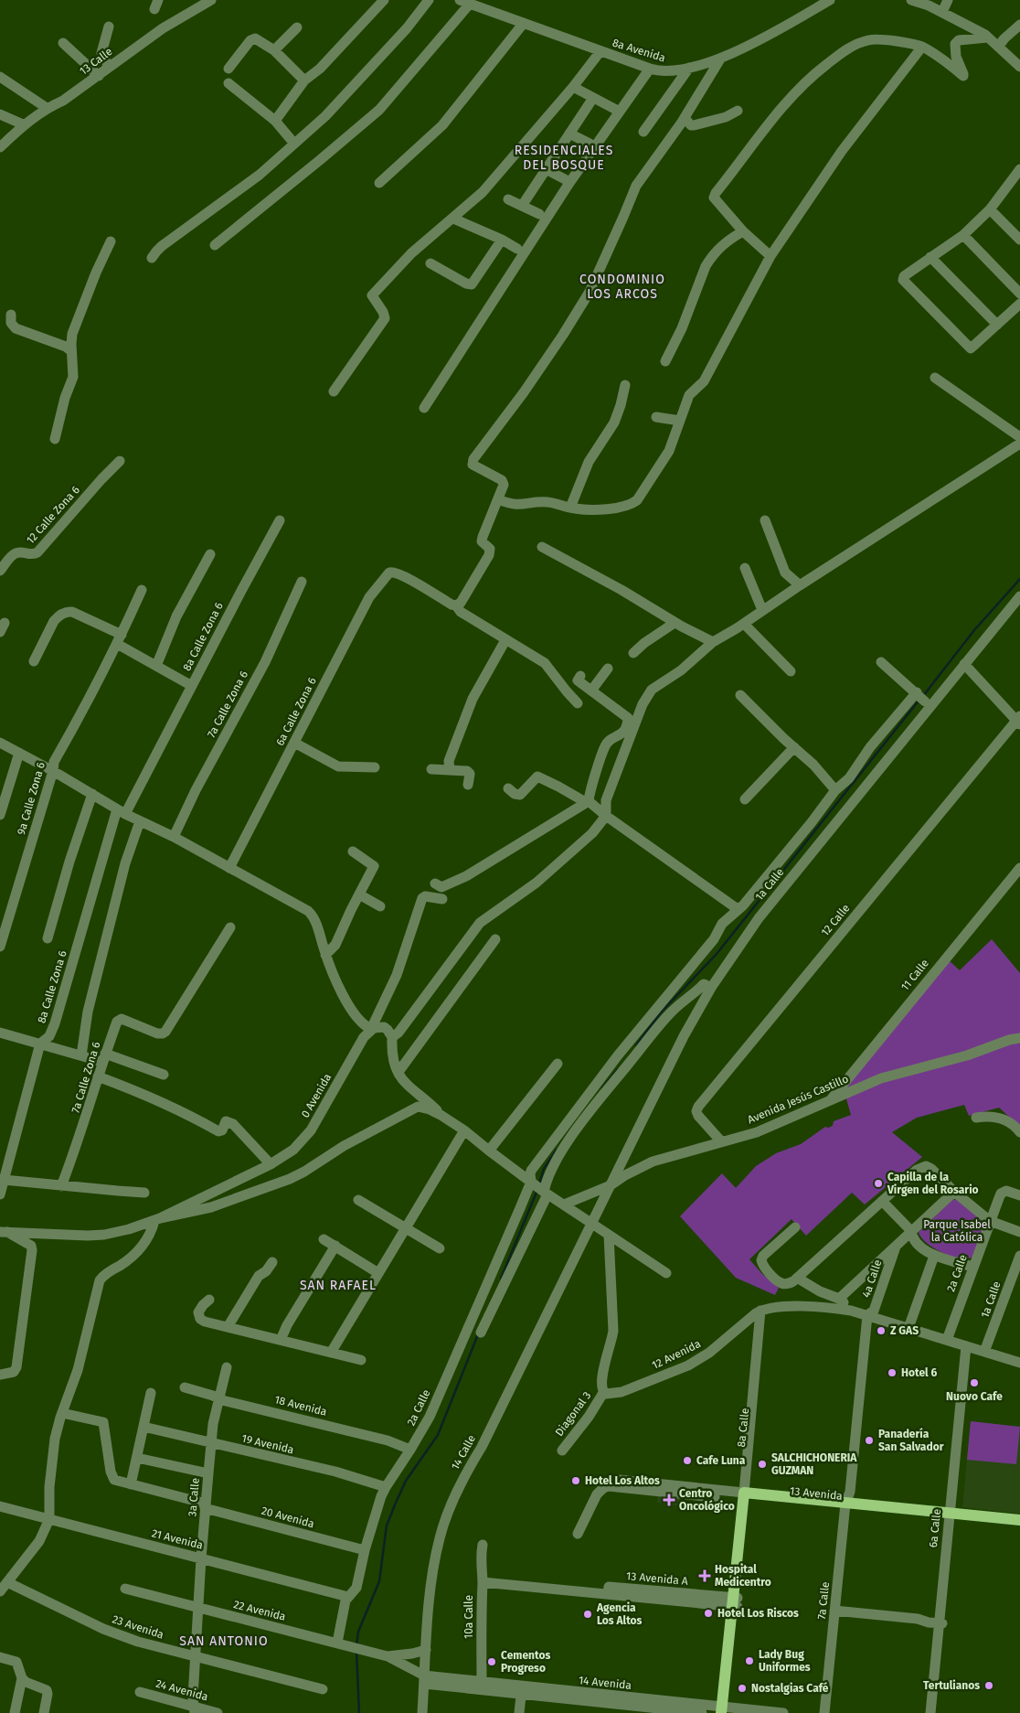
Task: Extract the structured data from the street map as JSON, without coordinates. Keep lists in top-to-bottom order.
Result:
{
  "streets": {
    "main road": ["8a Calle", "13 Avenida"],
    "street": [
      "8a Avenida",
      "13 Calle",
      "12 Calle Zona 6",
      "8a Calle Zona 6",
      "7a Calle Zona 6",
      "6a Calle Zona 6",
      "9a Calle Zona 6",
      "1a Calle",
      "12 Calle",
      "11 Calle",
      "0 Avenida",
      "Avenida Jesús Castillo",
      "2a Calle",
      "4a Calle",
      "12 Avenida",
      "18 Avenida",
      "Diagonal 3",
      "19 Avenida",
      "14 Calle",
      "3a Calle",
      "20 Avenida",
      "6a Calle",
      "21 Avenida",
      "13 Avenida A",
      "7a Calle",
      "22 Avenida",
      "10a Calle",
      "23 Avenida",
      "14 Avenida",
      "24 Avenida"
    ]
  },
  "crossings": [
    ["1a Calle", "Avenida Jesús Castillo"],
    ["1a Calle", "14 Calle"],
    ["12 Calle", "Avenida Jesús Castillo"],
    ["11 Calle", "Avenida Jesús Castillo"],
    ["0 Avenida", "2a Calle"],
    ["2a Calle", "18 Avenida"],
    ["2a Calle", "19 Avenida"],
    ["2a Calle", "20 Avenida"],
    ["2a Calle", "21 Avenida"],
    ["2a Calle", "22 Avenida"],
    ["4a Calle", "7a Calle"],
    ["12 Avenida", "Diagonal 3"],
    ["12 Avenida", "8a Calle"],
    ["18 Avenida", "3a Calle"],
    ["8a Calle", "13 Avenida"],
    ["8a Calle", "13 Avenida A"],
    ["8a Calle", "14 Avenida"],
    ["19 Avenida", "3a Calle"],
    ["14 Calle", "22 Avenida"],
    ["14 Calle", "14 Avenida"],
    ["13 Avenida", "6a Calle"],
    ["13 Avenida", "7a Calle"],
    ["3a Calle", "20 Avenida"],
    ["3a Calle", "21 Avenida"],
    ["3a Calle", "22 Avenida"],
    ["3a Calle", "23 Avenida"],
    ["3a Calle", "24 Avenida"],
    ["13 Avenida A", "10a Calle"],
    ["22 Avenida", "14 Avenida"],
    ["10a Calle", "14 Avenida"]
  ],
  "districts": [
    "RESIDENCIALES DEL BOSQUE",
    "CONDOMINIO LOS ARCOS",
    "SAN RAFAEL",
    "SAN ANTONIO"
  ],
  "parks": ["Parque Isabel la Católica"],
  "places": {
    "other": [
      "Capilla de la Virgen del Rosario",
      "Z GAS",
      "Hotel 6",
      "Nuovo Cafe",
      "Panadería San Salvador",
      "Cafe Luna",
      "SALCHICHONERIA GUZMAN",
      "Hotel Los Altos",
      "Hotel Los Riscos",
      "Agencia Los Altos",
      "Lady Bug Uniformes",
      "Cementos Progreso",
      "Tertulianos",
      "Nostalgias Café"
    ],
    "health": ["Centro Oncológico", "Hospital Medicentro"]
  }
}
